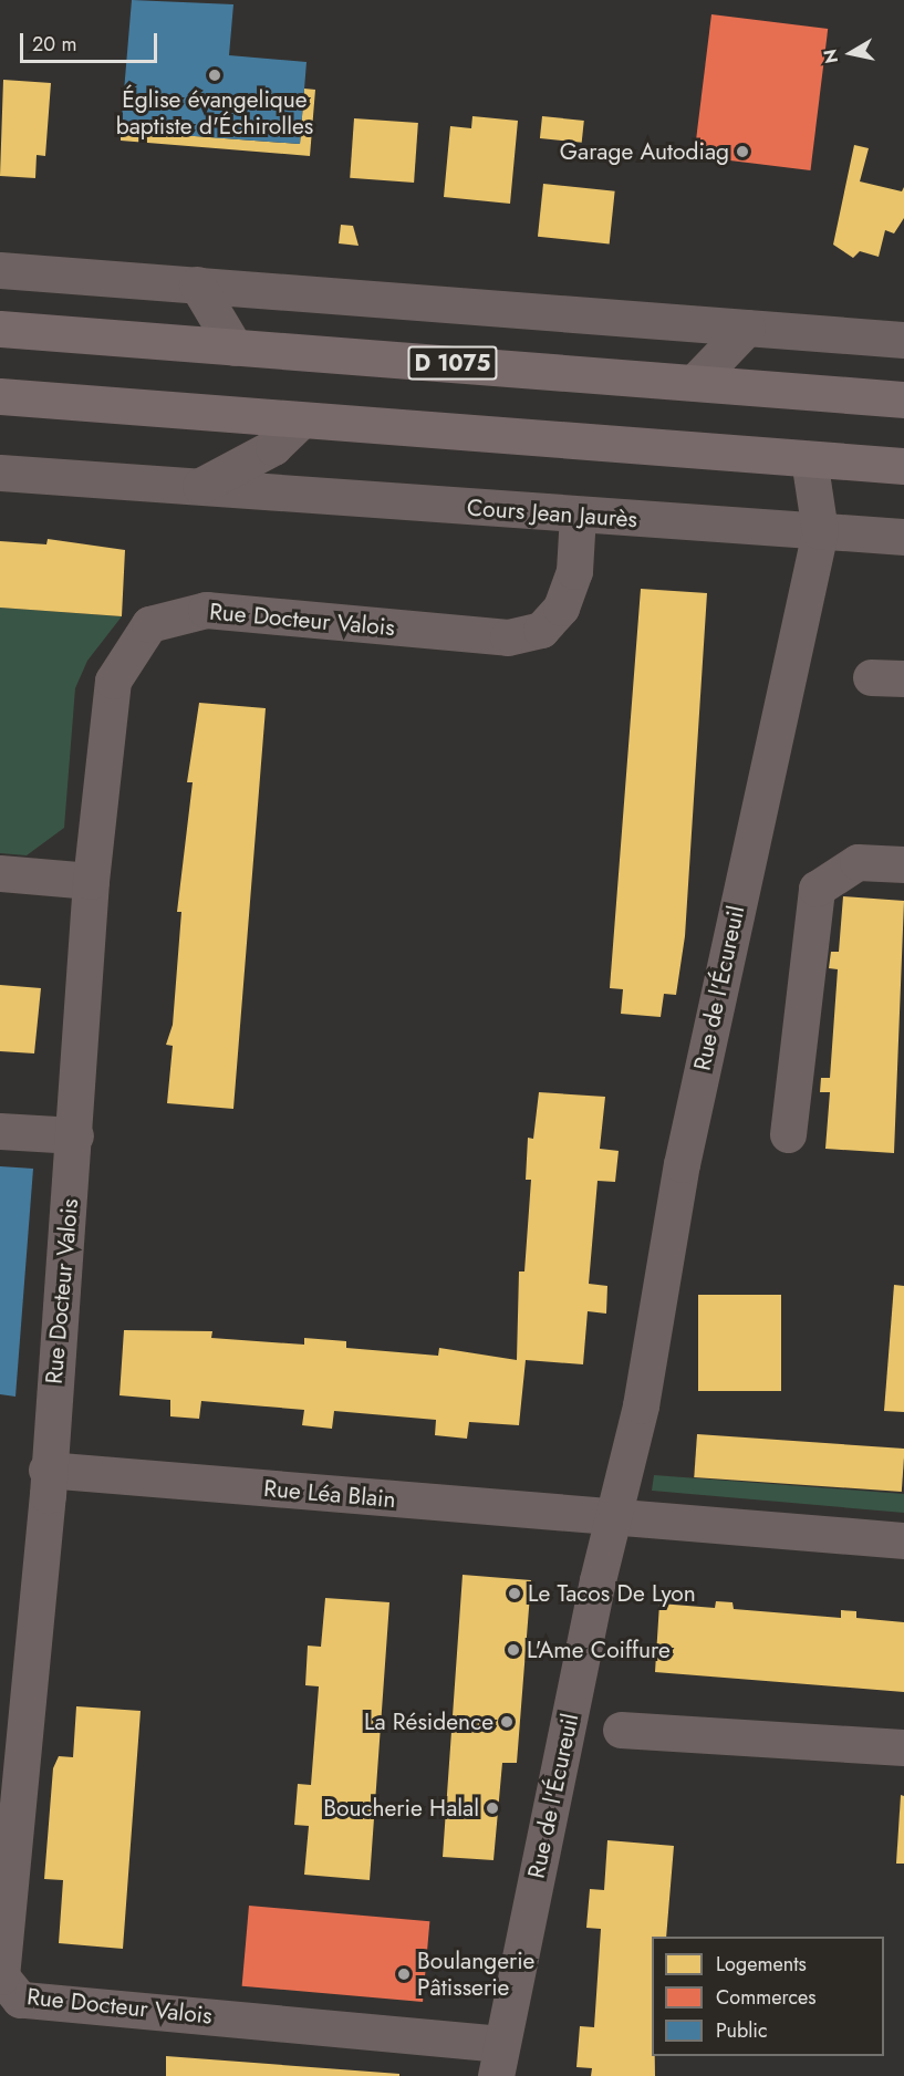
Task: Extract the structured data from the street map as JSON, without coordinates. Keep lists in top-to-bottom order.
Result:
{
  "streets": {
    "main road": ["D 1075"],
    "street": [
      "Cours Jean Jaurès",
      "Rue Docteur Valois",
      "Rue de l'Écureuil",
      "Rue Léa Blain"
    ]
  },
  "crossings": [
    ["Cours Jean Jaurès", "Rue Docteur Valois"],
    ["Cours Jean Jaurès", "Rue de l'Écureuil"],
    ["Rue Docteur Valois", "Rue de l'Écureuil"],
    ["Rue Docteur Valois", "Rue Léa Blain"],
    ["Rue de l'Écureuil", "Rue Léa Blain"]
  ],
  "places": [
    "Église évangelique baptiste d'Échirolles",
    "Garage Autodiag",
    "Le Tacos De Lyon",
    "L'Ame Coiffure",
    "La Résidence",
    "Boucherie Halal",
    "Boulangerie Pâtisserie"
  ],
  "legend": ["Logements", "Commerces", "Public"],
  "scale_bar": "20 m",
  "north": "left"
}
